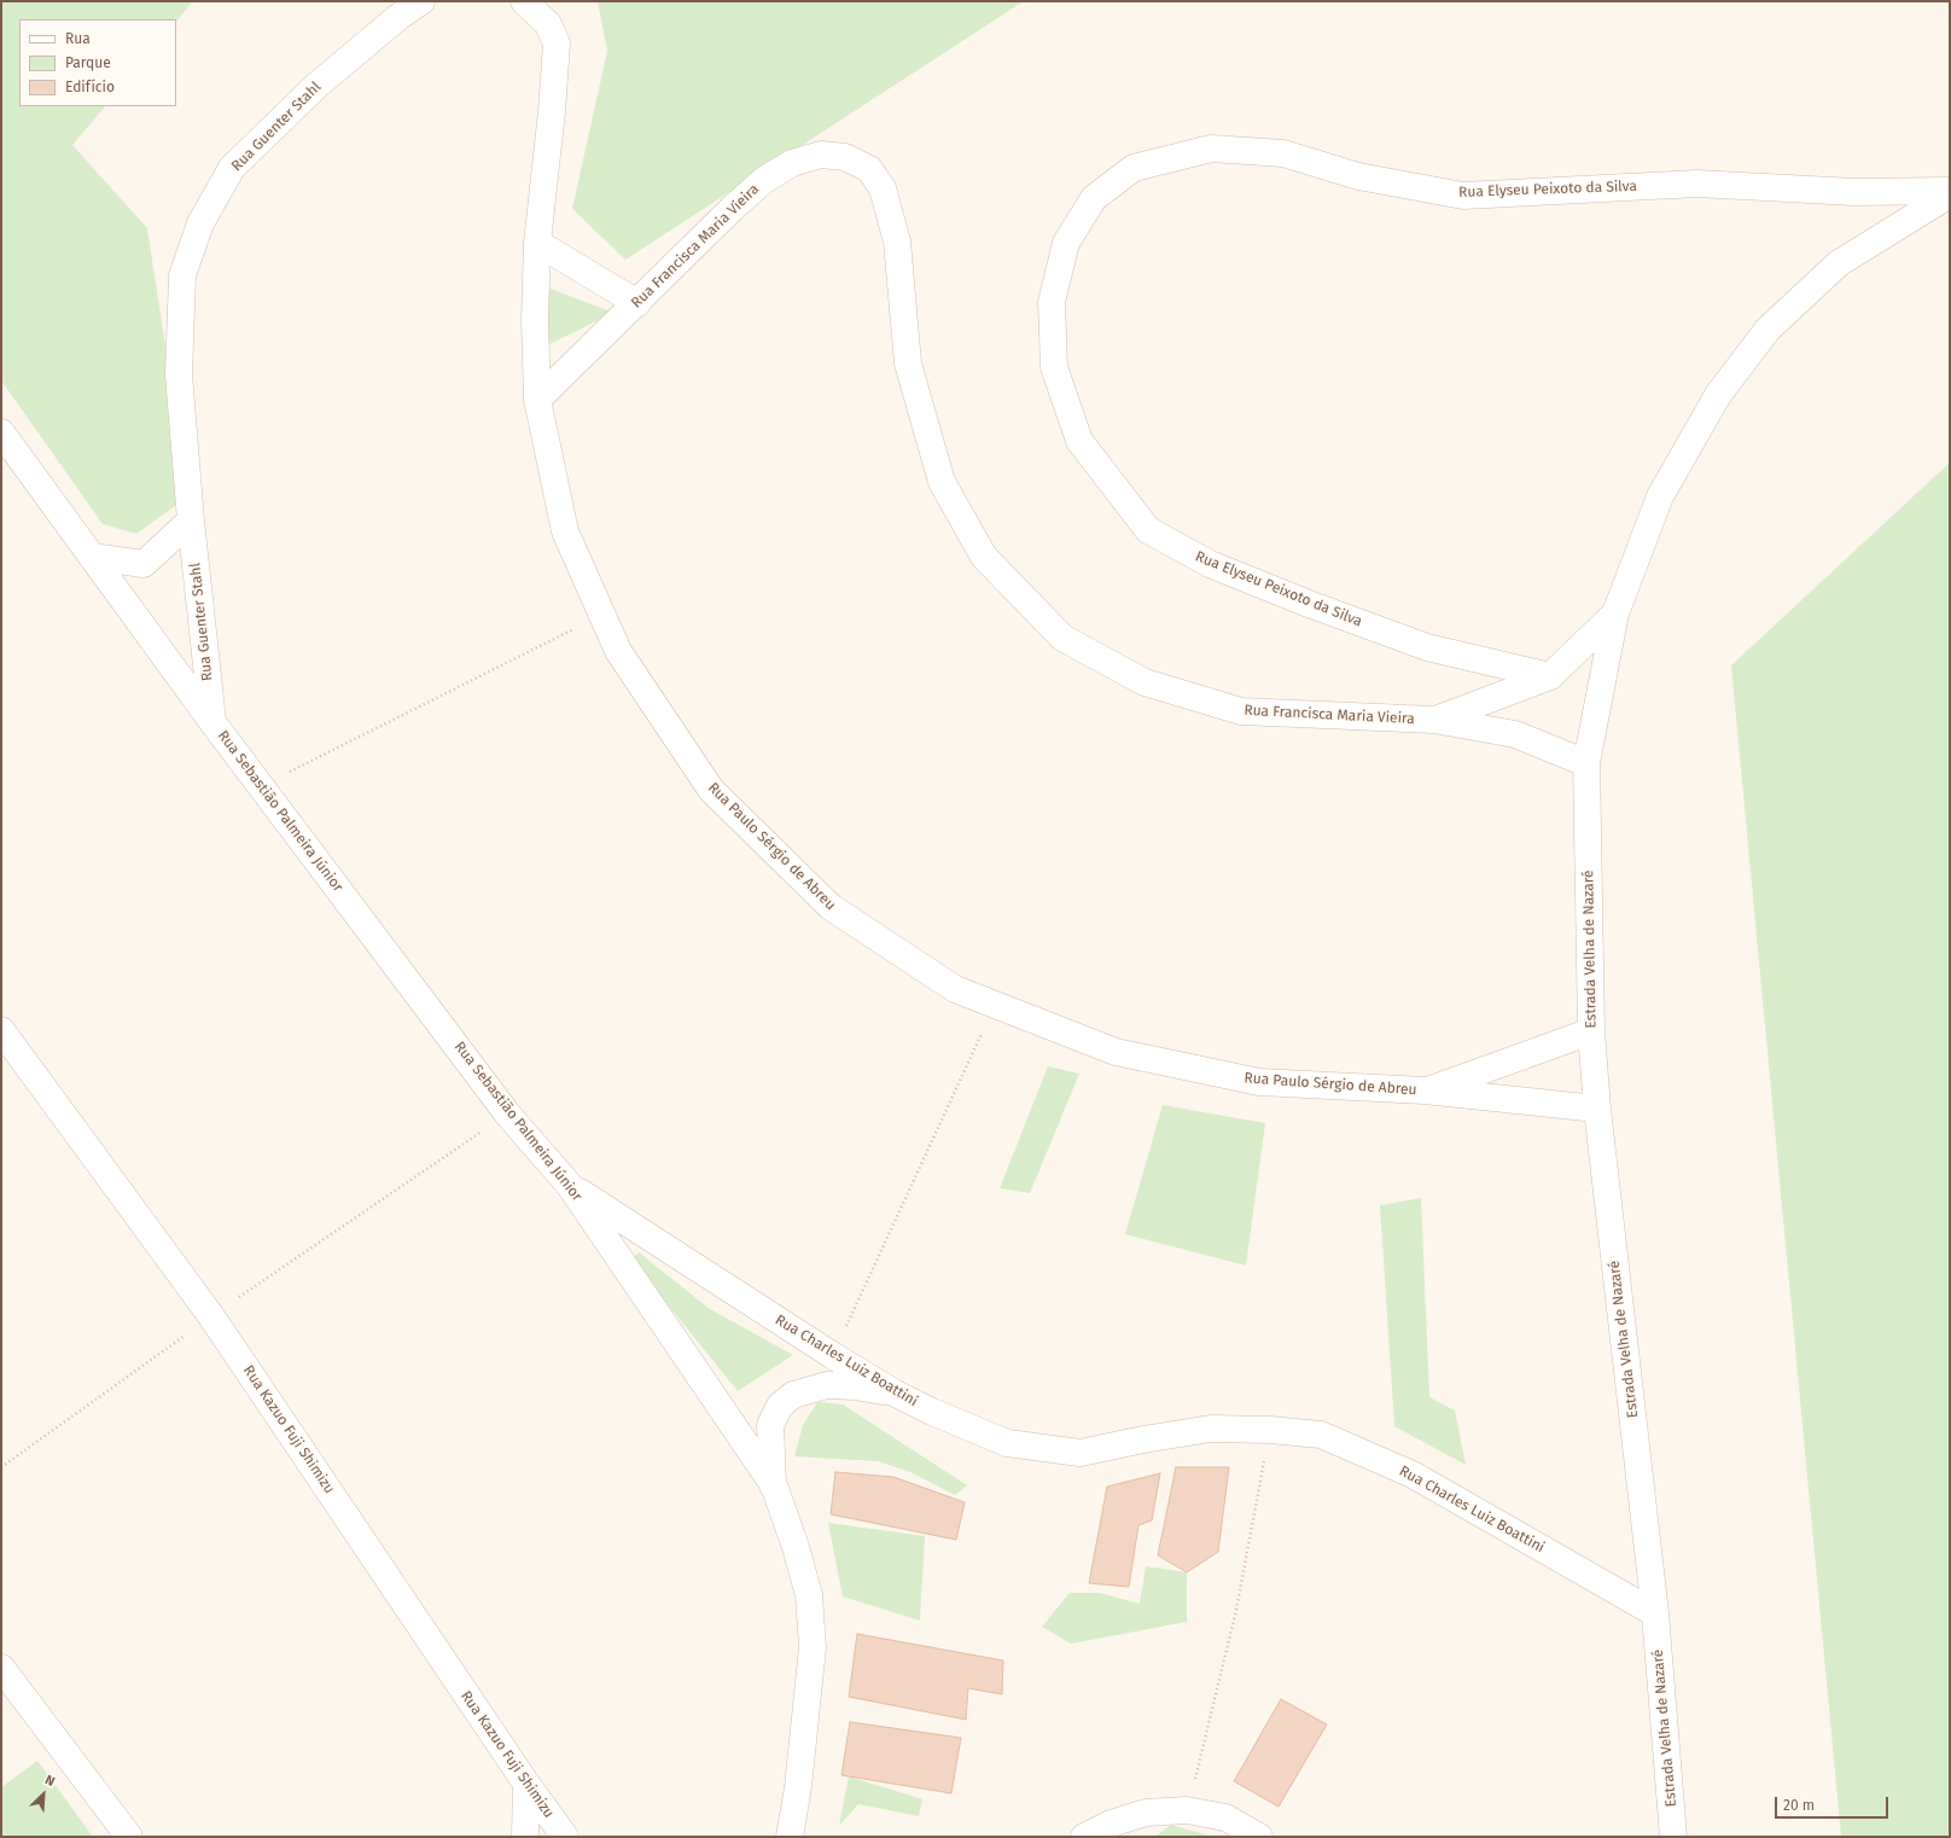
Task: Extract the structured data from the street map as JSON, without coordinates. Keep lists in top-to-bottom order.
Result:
{
  "streets": {
    "street": [
      "Rua Guenter Stahl",
      "Rua Elyseu Peixoto da Silva",
      "Rua Francisca Maria Vieira",
      "Rua Sebastião Palmeira Júnior",
      "Rua Paulo Sérgio de Abreu",
      "Estrada Velha de Nazaré",
      "Rua Charles Luiz Boattini",
      "Rua Kazuo Fuji Shimizu"
    ]
  },
  "crossings": [
    ["Rua Guenter Stahl", "Rua Sebastião Palmeira Júnior"],
    ["Rua Elyseu Peixoto da Silva", "Rua Francisca Maria Vieira"],
    ["Rua Elyseu Peixoto da Silva", "Estrada Velha de Nazaré"],
    ["Rua Francisca Maria Vieira", "Rua Paulo Sérgio de Abreu"],
    ["Rua Francisca Maria Vieira", "Estrada Velha de Nazaré"],
    ["Rua Sebastião Palmeira Júnior", "Rua Charles Luiz Boattini"],
    ["Rua Paulo Sérgio de Abreu", "Estrada Velha de Nazaré"],
    ["Estrada Velha de Nazaré", "Rua Charles Luiz Boattini"]
  ],
  "legend": ["Rua", "Parque", "Edifício"],
  "scale_bar": "20 m",
  "north": "top right"
}
